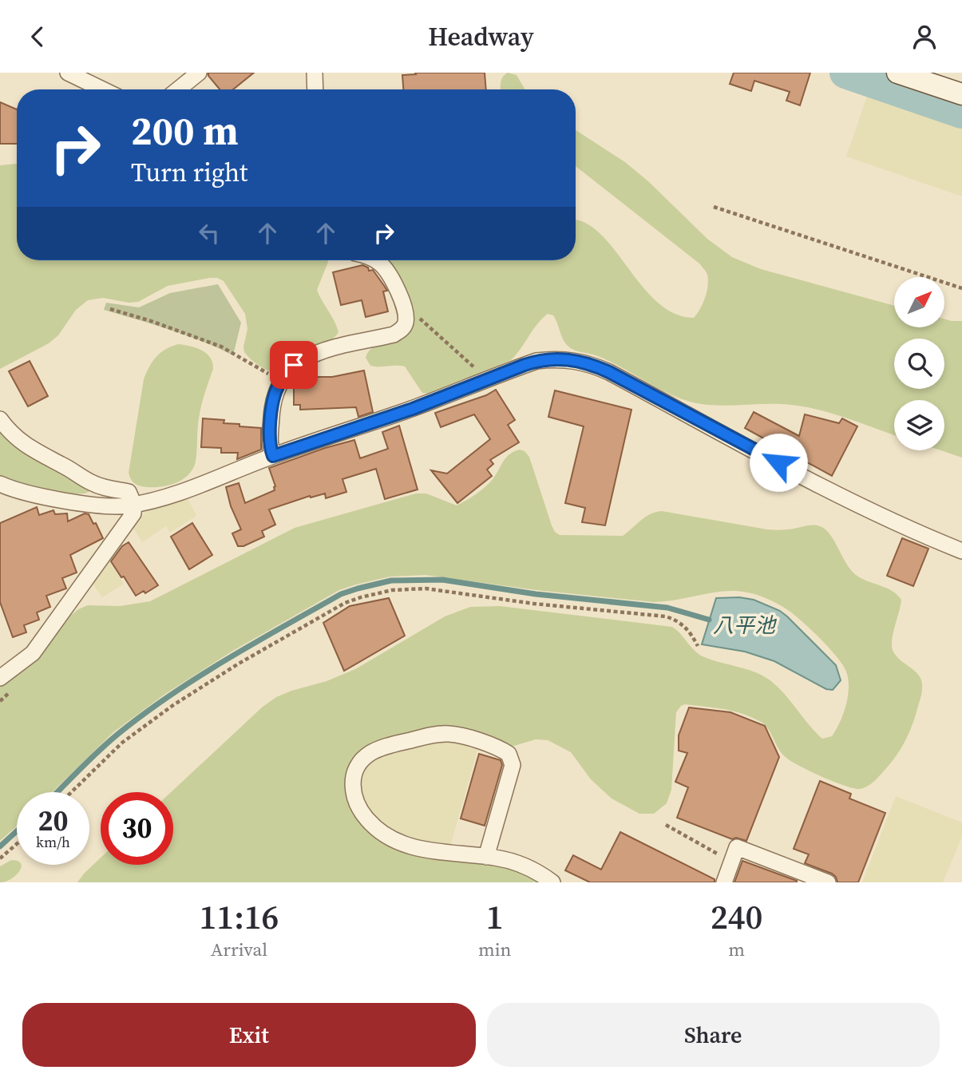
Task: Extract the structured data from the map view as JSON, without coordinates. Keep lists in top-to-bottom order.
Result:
{
  "water": ["八平池"],
  "north": "top right",
  "page": {
    "header": "Headway",
    "turn": ["200 m", "Turn right"],
    "speed": "20 km/h",
    "limit": "30",
    "eta": [
      "11:16",
      "Arrival",
      "1",
      "min",
      "240",
      "m"
    ],
    "buttons": ["Exit", "Share"]
  }
}
